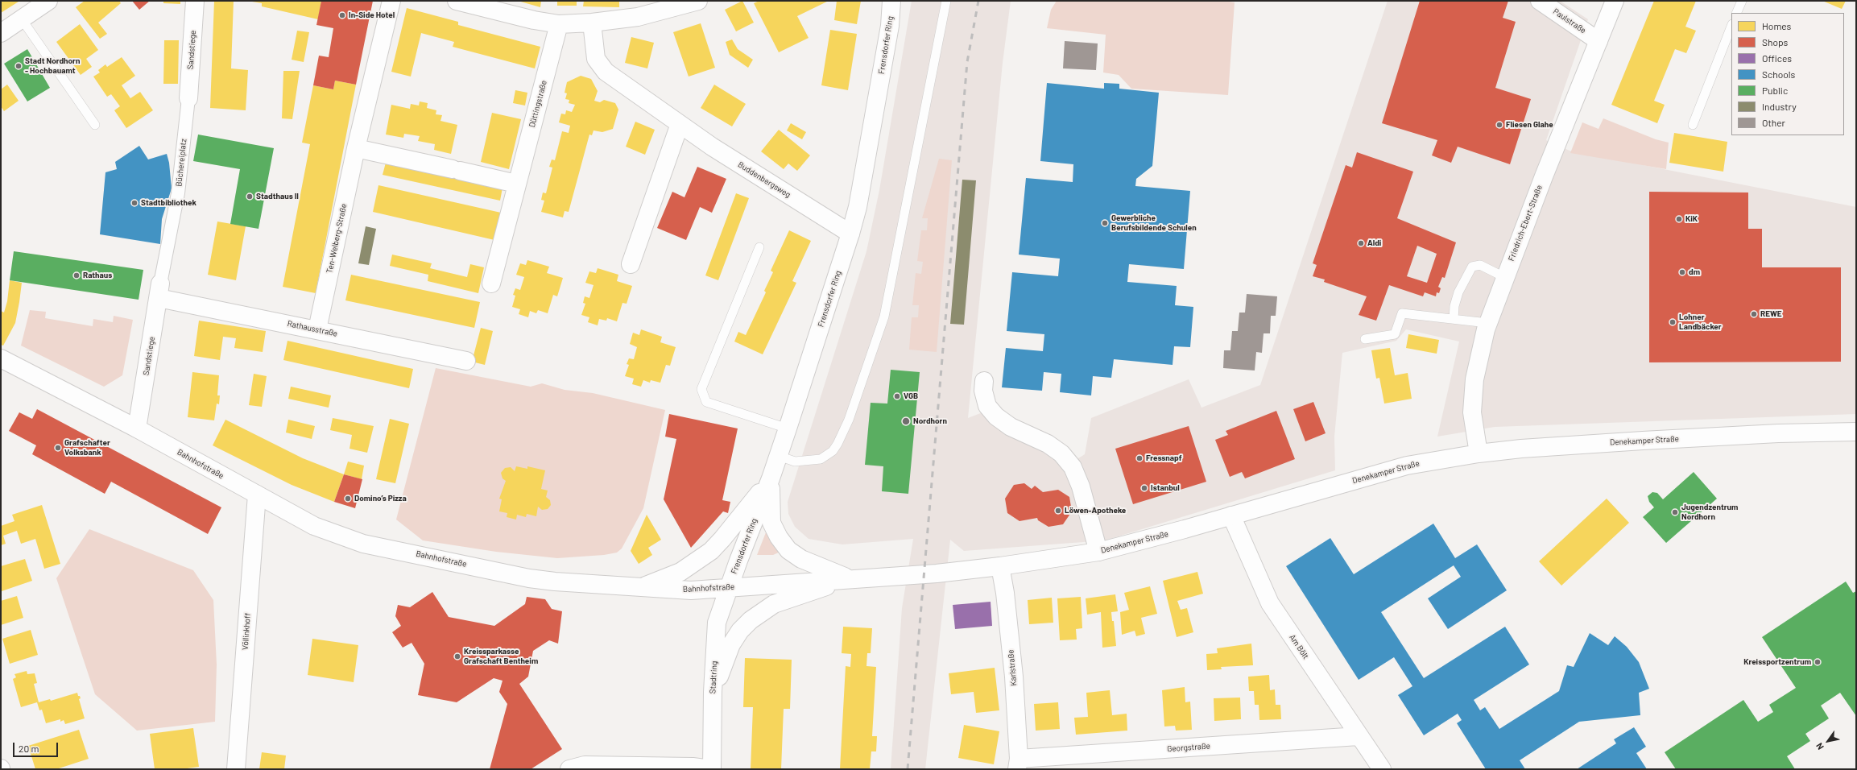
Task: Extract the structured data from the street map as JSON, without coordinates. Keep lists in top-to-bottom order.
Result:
{
  "streets": {
    "street": [
      "Paulstraße",
      "Frensdorfer Ring",
      "Sandstiege",
      "Düttingstraße",
      "Büchereiplatz",
      "Buddenbergsweg",
      "Friedrich-Ebert-Straße",
      "Ten-Welberg-Straße",
      "Rathausstraße",
      "Denekamper Straße",
      "Bahnhofstraße",
      "Völlinkhoff",
      "Am Bölt",
      "Karlstraße",
      "Stadtring",
      "Georgstraße"
    ]
  },
  "crossings": [
    ["Paulstraße", "Friedrich-Ebert-Straße"],
    ["Frensdorfer Ring", "Buddenbergsweg"],
    ["Frensdorfer Ring", "Bahnhofstraße"],
    ["Frensdorfer Ring", "Stadtring"],
    ["Sandstiege", "Büchereiplatz"],
    ["Sandstiege", "Rathausstraße"],
    ["Sandstiege", "Bahnhofstraße"],
    ["Büchereiplatz", "Rathausstraße"],
    ["Friedrich-Ebert-Straße", "Denekamper Straße"],
    ["Ten-Welberg-Straße", "Rathausstraße"],
    ["Denekamper Straße", "Bahnhofstraße"],
    ["Denekamper Straße", "Am Bölt"],
    ["Denekamper Straße", "Karlstraße"],
    ["Bahnhofstraße", "Völlinkhoff"],
    ["Bahnhofstraße", "Stadtring"],
    ["Am Bölt", "Georgstraße"],
    ["Karlstraße", "Georgstraße"]
  ],
  "places": [
    "In-Side Hotel",
    "Stadt Nordhorn - Hochbauamt",
    "Fliesen Glahe",
    "Stadthaus II",
    "Stadtbibliothek",
    "KiK",
    "Gewerbliche Berufsbildende Schulen",
    "Aldi",
    "dm",
    "Rathaus",
    "REWE",
    "Lohner Landbäcker",
    "VGB",
    "Nordhorn",
    "Grafschafter Volksbank",
    "Fressnapf",
    "Istanbul",
    "Domino’s Pizza",
    "Löwen-Apotheke",
    "Jugendzentrum Nordhorn",
    "Kreissparkasse Grafschaft Bentheim",
    "Kreissportzentrum"
  ],
  "legend": [
    "Homes",
    "Shops",
    "Offices",
    "Schools",
    "Public",
    "Industry",
    "Other"
  ],
  "scale_bar": "20 m",
  "north": "bottom left"
}
